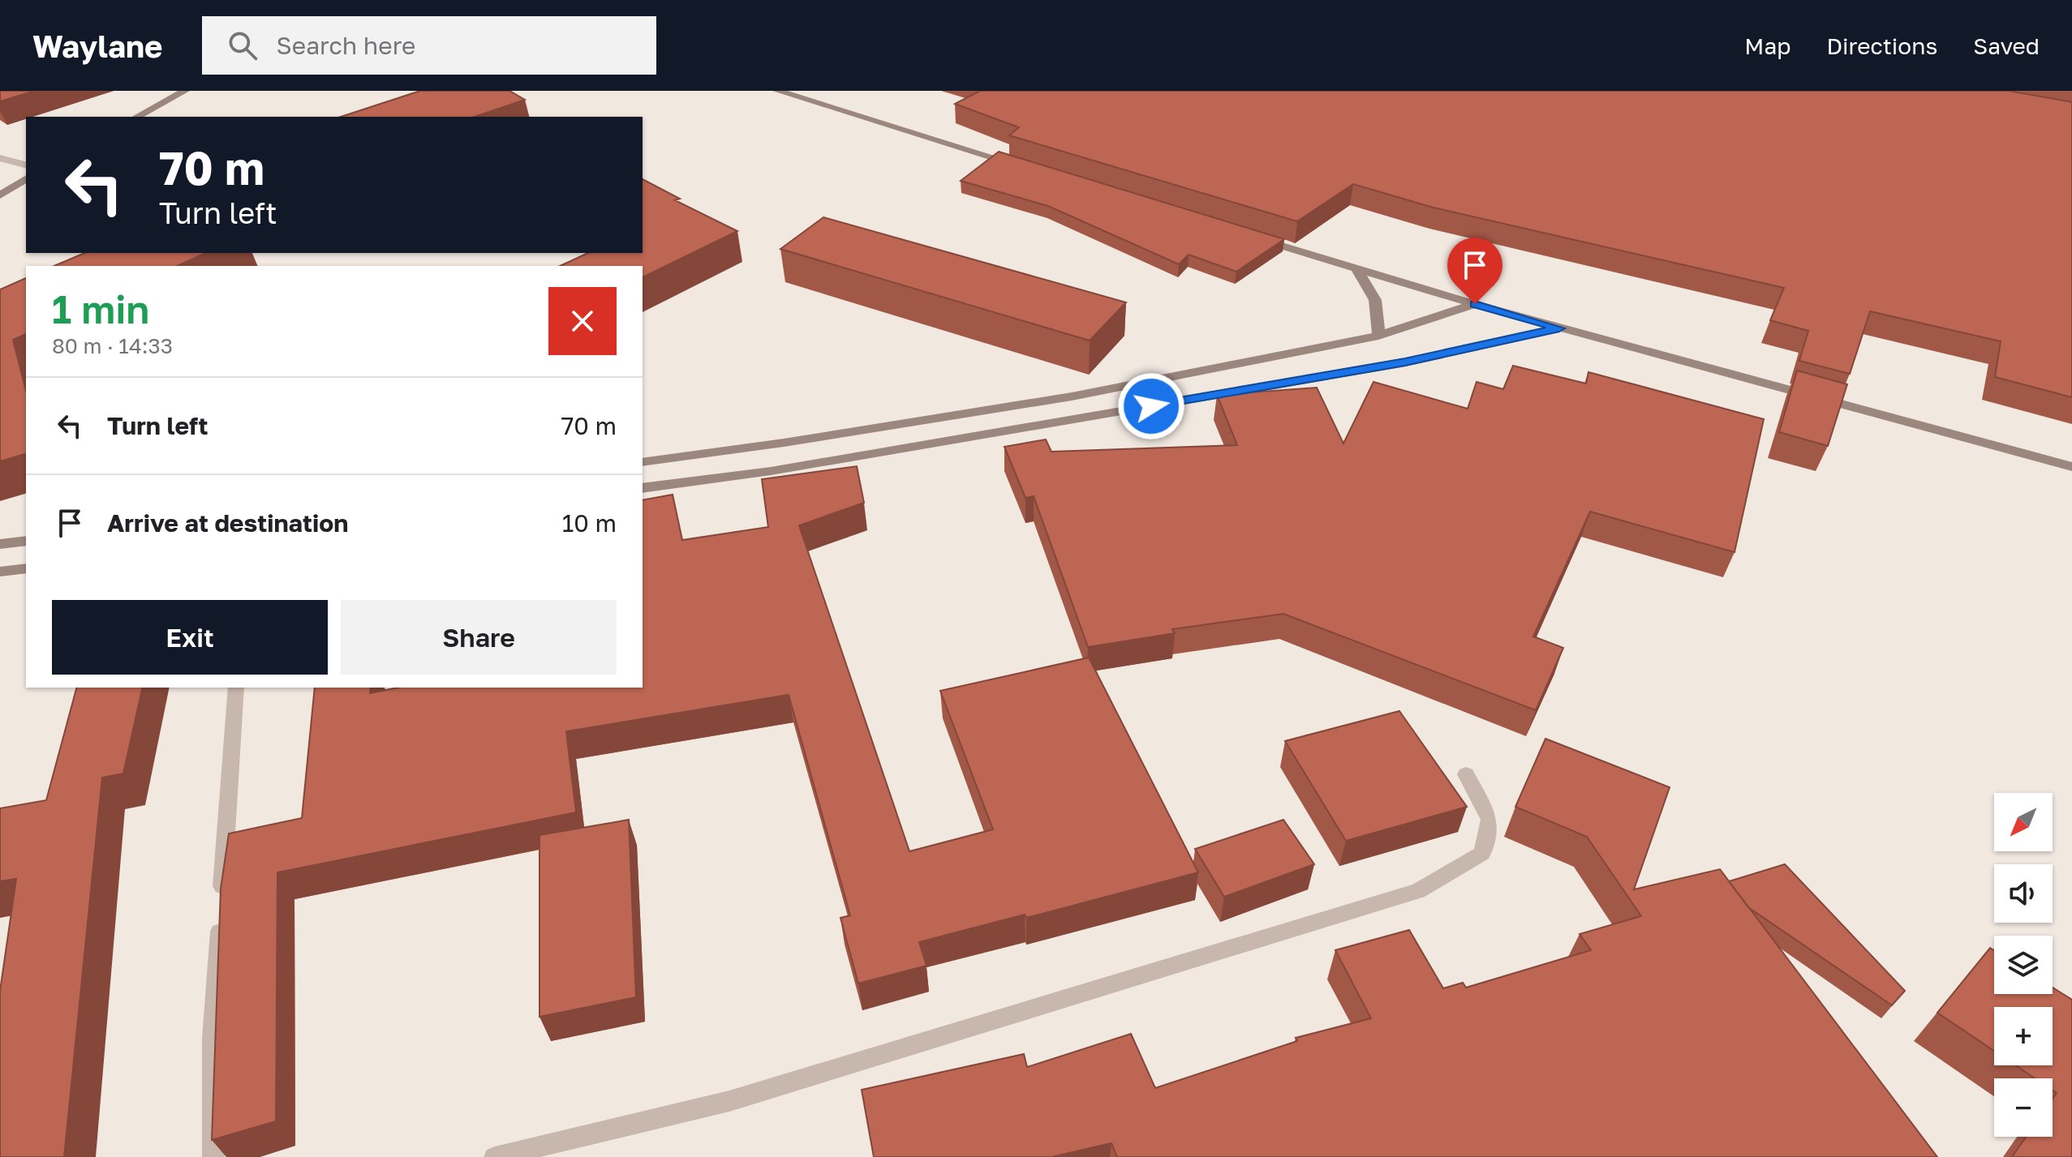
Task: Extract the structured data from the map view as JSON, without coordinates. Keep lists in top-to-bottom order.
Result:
{
  "north": "bottom left",
  "page": {
    "header": "Waylane",
    "search": "Search here",
    "nav": ["Map", "Directions", "Saved"],
    "turn": ["70 m", "Turn left"],
    "heading": ["1 min", "80 m · 14:33"],
    "list": [
      {
        "name": "Turn left",
        "value": "70 m"
      },
      {
        "name": "Arrive at destination",
        "value": "10 m"
      }
    ],
    "buttons": ["Exit", "Share"],
    "map_buttons": ["+", "−"]
  }
}
